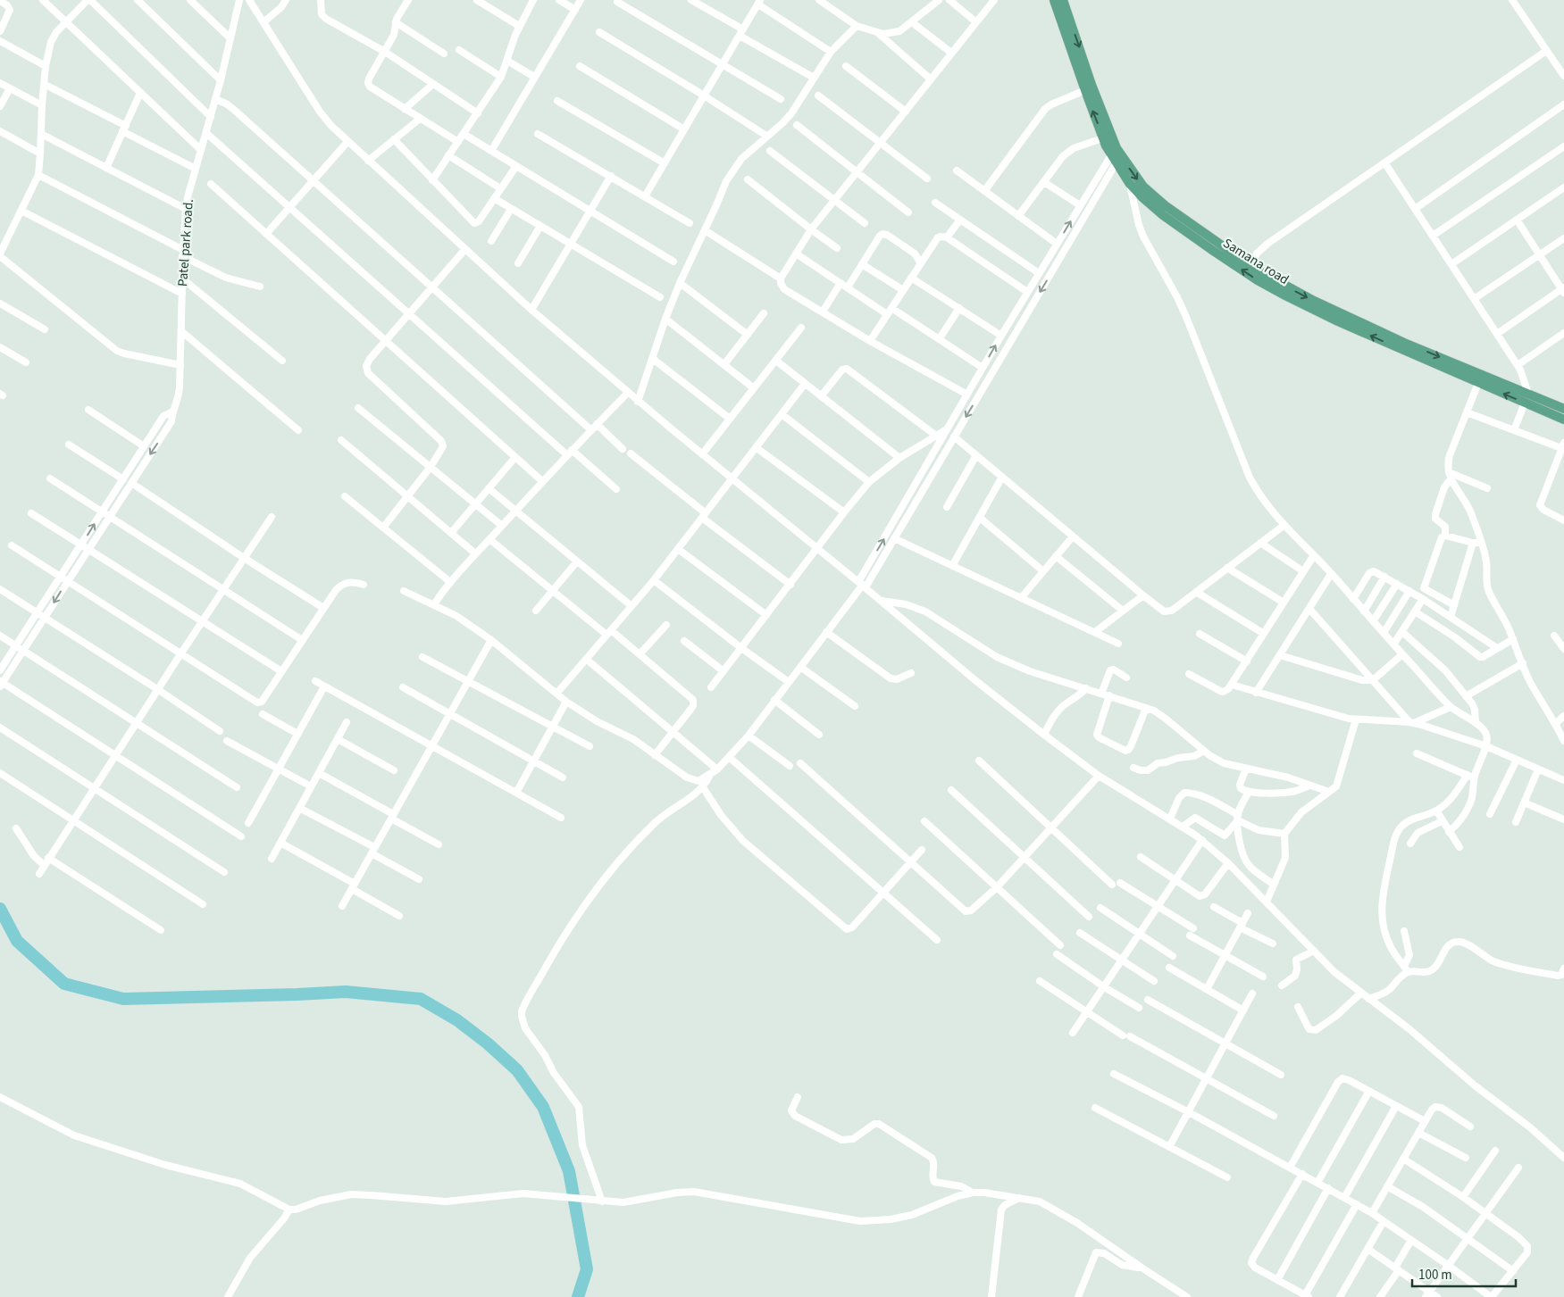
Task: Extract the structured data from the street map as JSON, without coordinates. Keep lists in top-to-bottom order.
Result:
{
  "streets": {
    "main road": ["Samana road"],
    "street": ["Patel park road."]
  },
  "scale_bar": "100 m"
}
